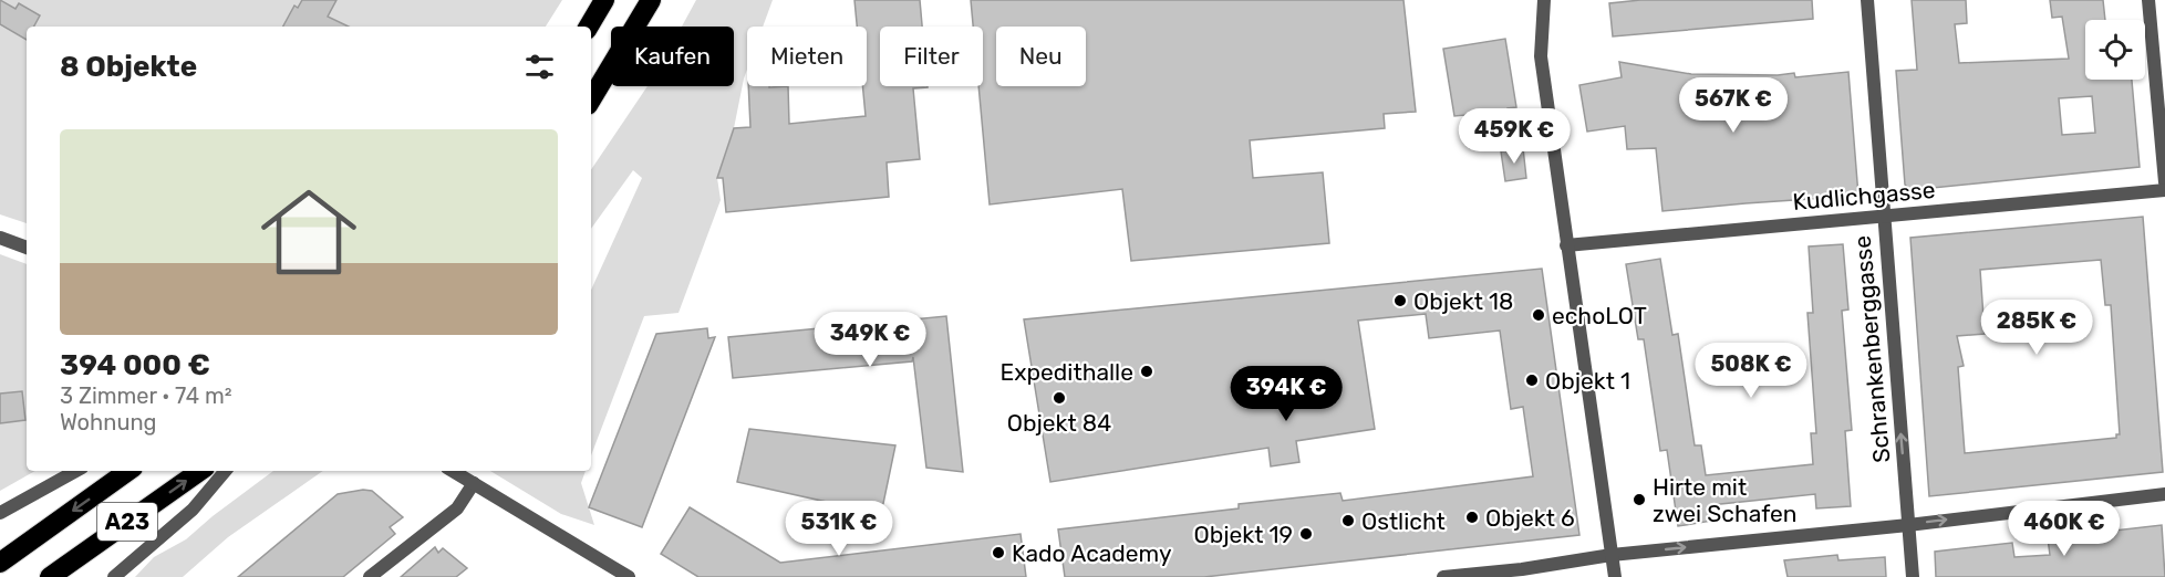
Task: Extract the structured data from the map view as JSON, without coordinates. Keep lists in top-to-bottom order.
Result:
{
  "streets": {
    "highway": ["A23"],
    "street": ["Kudlichgasse", "Schrankenberggasse"]
  },
  "crossings": [
    ["Kudlichgasse", "Schrankenberggasse"]
  ],
  "one_way": ["Schrankenberggasse"],
  "places": [
    "Objekt 18",
    "echoLOT",
    "Expedithalle",
    "Objekt 1",
    "Objekt 84",
    "Hirte mit zwei Schafen",
    "Objekt 6",
    "Ostlicht",
    "Objekt 19",
    "Kado Academy"
  ],
  "page": {
    "chip": [
      "Kaufen",
      "Mieten",
      "Filter",
      "Neu"
    ],
    "heading": "8 Objekte",
    "price": [
      "567K €",
      "459K €",
      "285K €",
      "349K €",
      "508K €",
      "394K €",
      "531K €",
      "460K €"
    ],
    "list": [
      {
        "name": "394 000 €",
        "note": "3 Zimmer · 74 m² · Wohnung"
      }
    ]
  }
}
